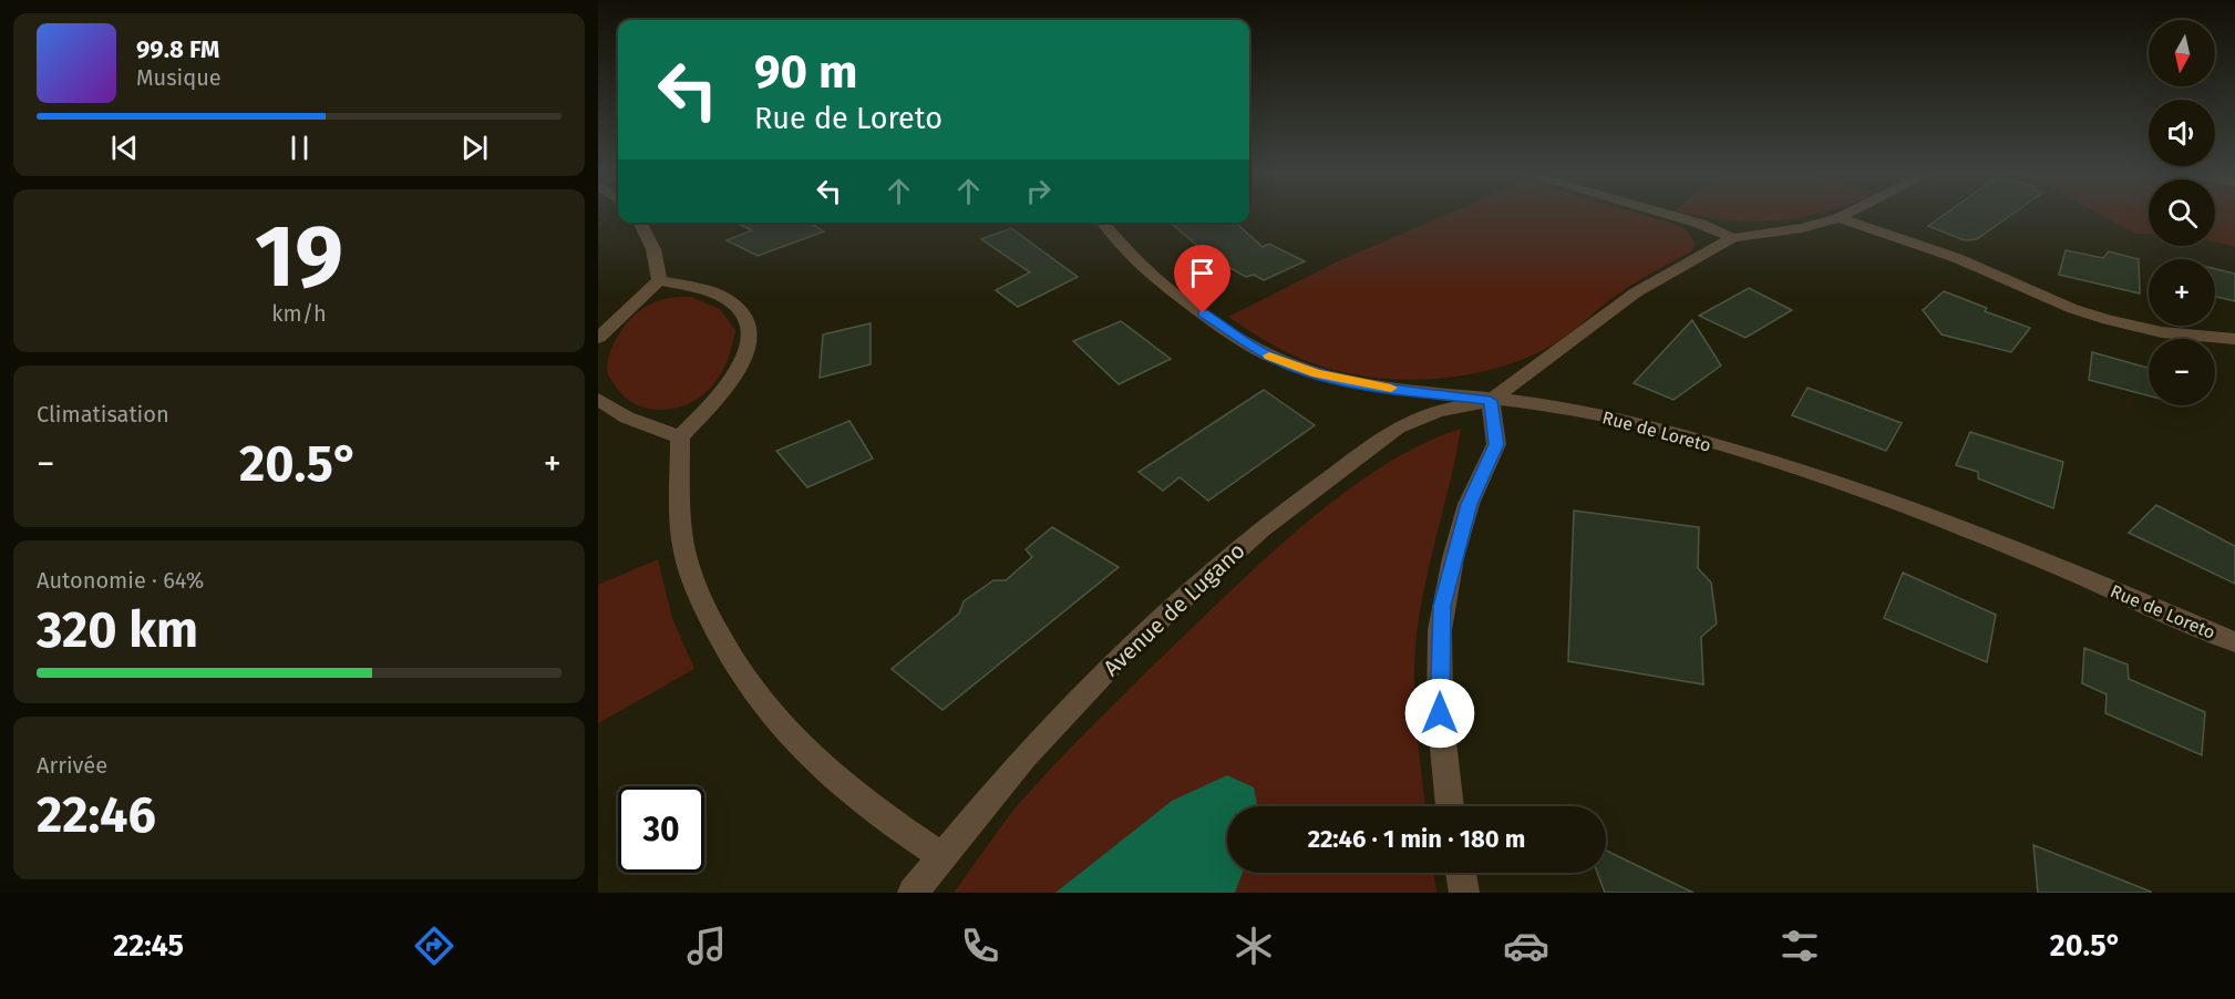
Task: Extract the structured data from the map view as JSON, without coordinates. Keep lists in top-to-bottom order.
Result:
{
  "streets": {
    "street": ["Rue de Loreto", "Avenue de Lugano"]
  },
  "crossings": [
    ["Rue de Loreto", "Avenue de Lugano"]
  ],
  "north": "bottom",
  "page": {
    "map_buttons": ["+", "−"],
    "turn": ["90 m", "Rue de Loreto"],
    "song": ["99.8 FM", "Musique"],
    "tile": [
      ["19", "km/h"],
      "Climatisation",
      ["Autonomie · 64%", "320 km"],
      ["Arrivée", "22:46"]
    ],
    "heat": ["−", "20.5°", "+"],
    "limit": "30",
    "trip": "22:46 · 1 min · 180 m",
    "tabs": ["22:45", "20.5°"]
  }
}
